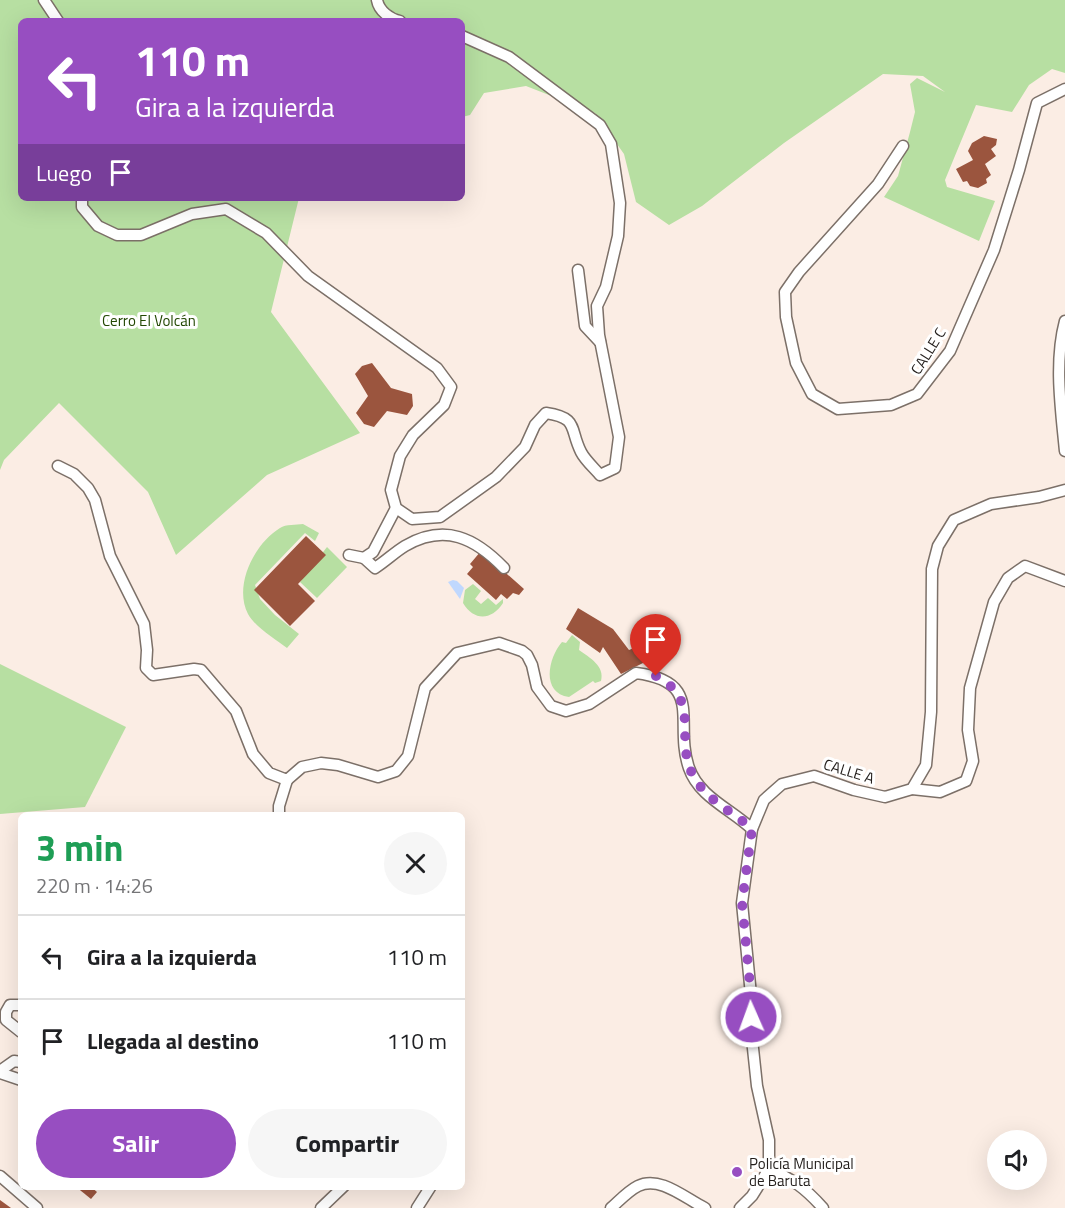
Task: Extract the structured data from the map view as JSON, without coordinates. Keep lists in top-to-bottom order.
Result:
{
  "streets": {
    "street": ["CALLE C", "CALLE A"]
  },
  "parks": ["Cerro El Volcán"],
  "places": ["Policía Municipal de Baruta"],
  "page": {
    "turn": ["110 m", "Gira a la izquierda"],
    "then": "Luego",
    "heading": ["3 min", "220 m · 14:26"],
    "list": [
      {
        "name": "Gira a la izquierda",
        "value": "110 m"
      },
      {
        "name": "Llegada al destino",
        "value": "110 m"
      }
    ],
    "buttons": ["Salir", "Compartir"]
  }
}
